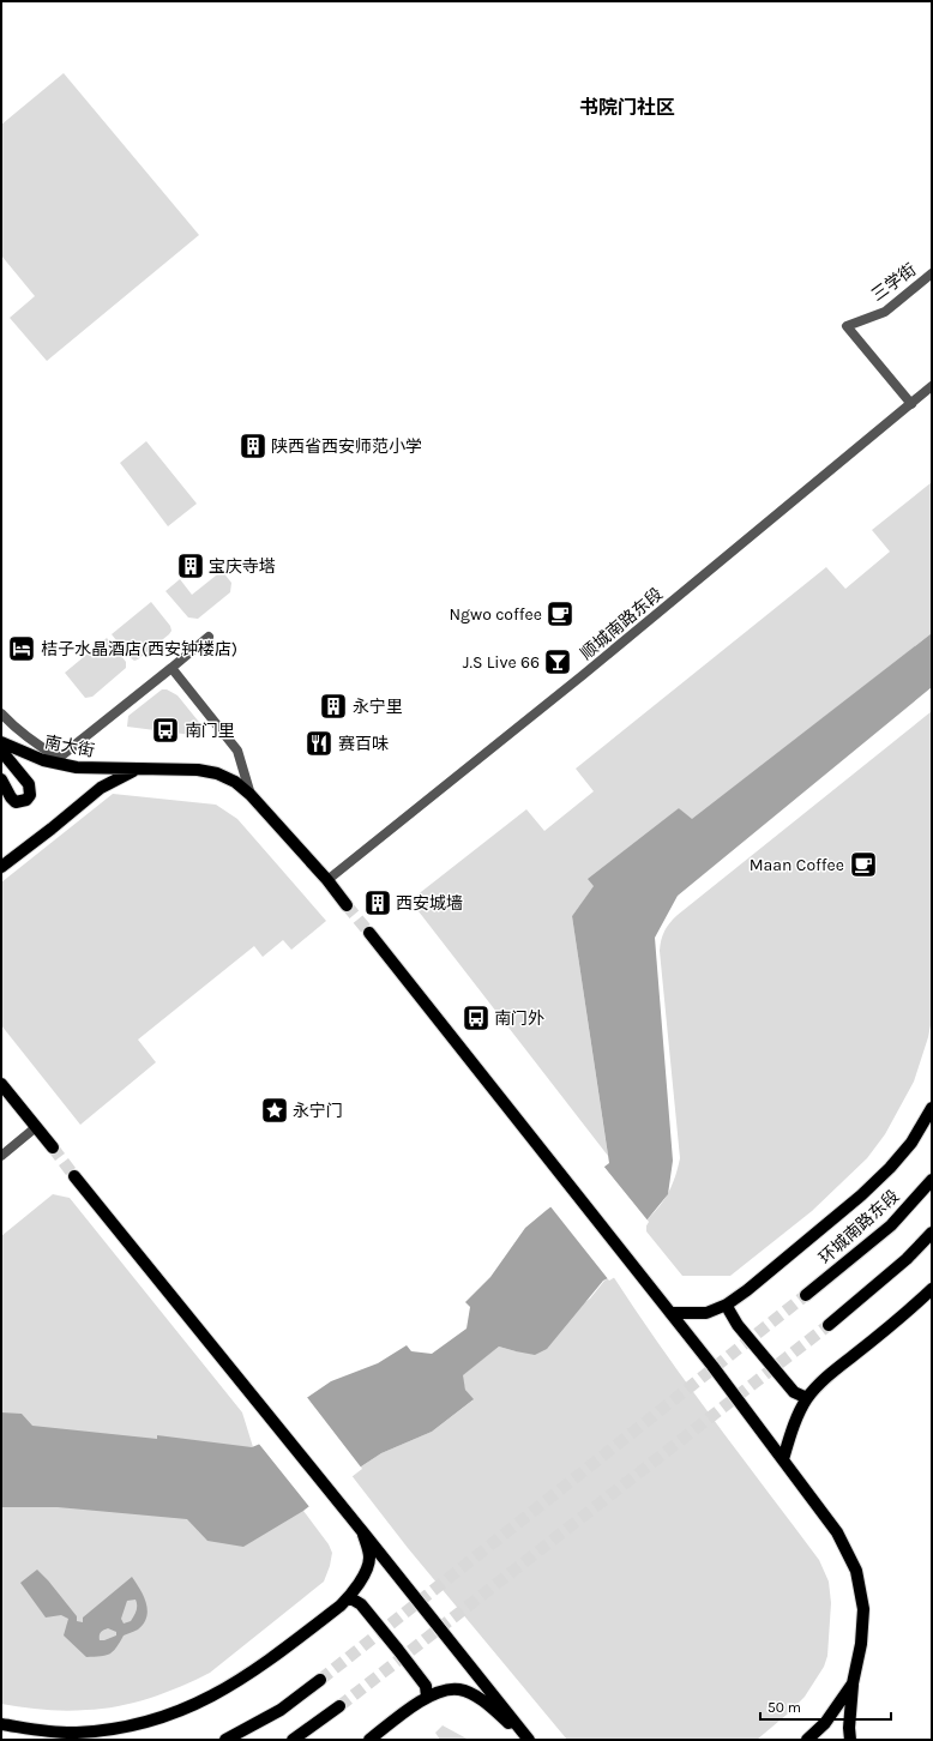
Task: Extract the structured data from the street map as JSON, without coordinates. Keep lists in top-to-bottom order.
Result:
{
  "streets": {
    "main road": ["南大街", "环城南路东段"],
    "street": ["三学街", "顺城南路东段"]
  },
  "crossings": [
    ["三学街", "顺城南路东段"],
    ["顺城南路东段", "南大街"]
  ],
  "districts": ["书院门社区"],
  "places": {
    "building": [
      "陕西省西安师范小学",
      "宝庆寺塔",
      "永宁里",
      "西安城墙"
    ],
    "cafe": ["Ngwo coffee", "Maan Coffee"],
    "hotel": ["桔子水晶酒店(西安钟楼店)"],
    "bar": ["J.S Live 66"],
    "bus stop": ["南门里", "南门外"],
    "restaurant": ["赛百味"],
    "place": ["永宁门"]
  },
  "scale_bar": "50 m"
}
